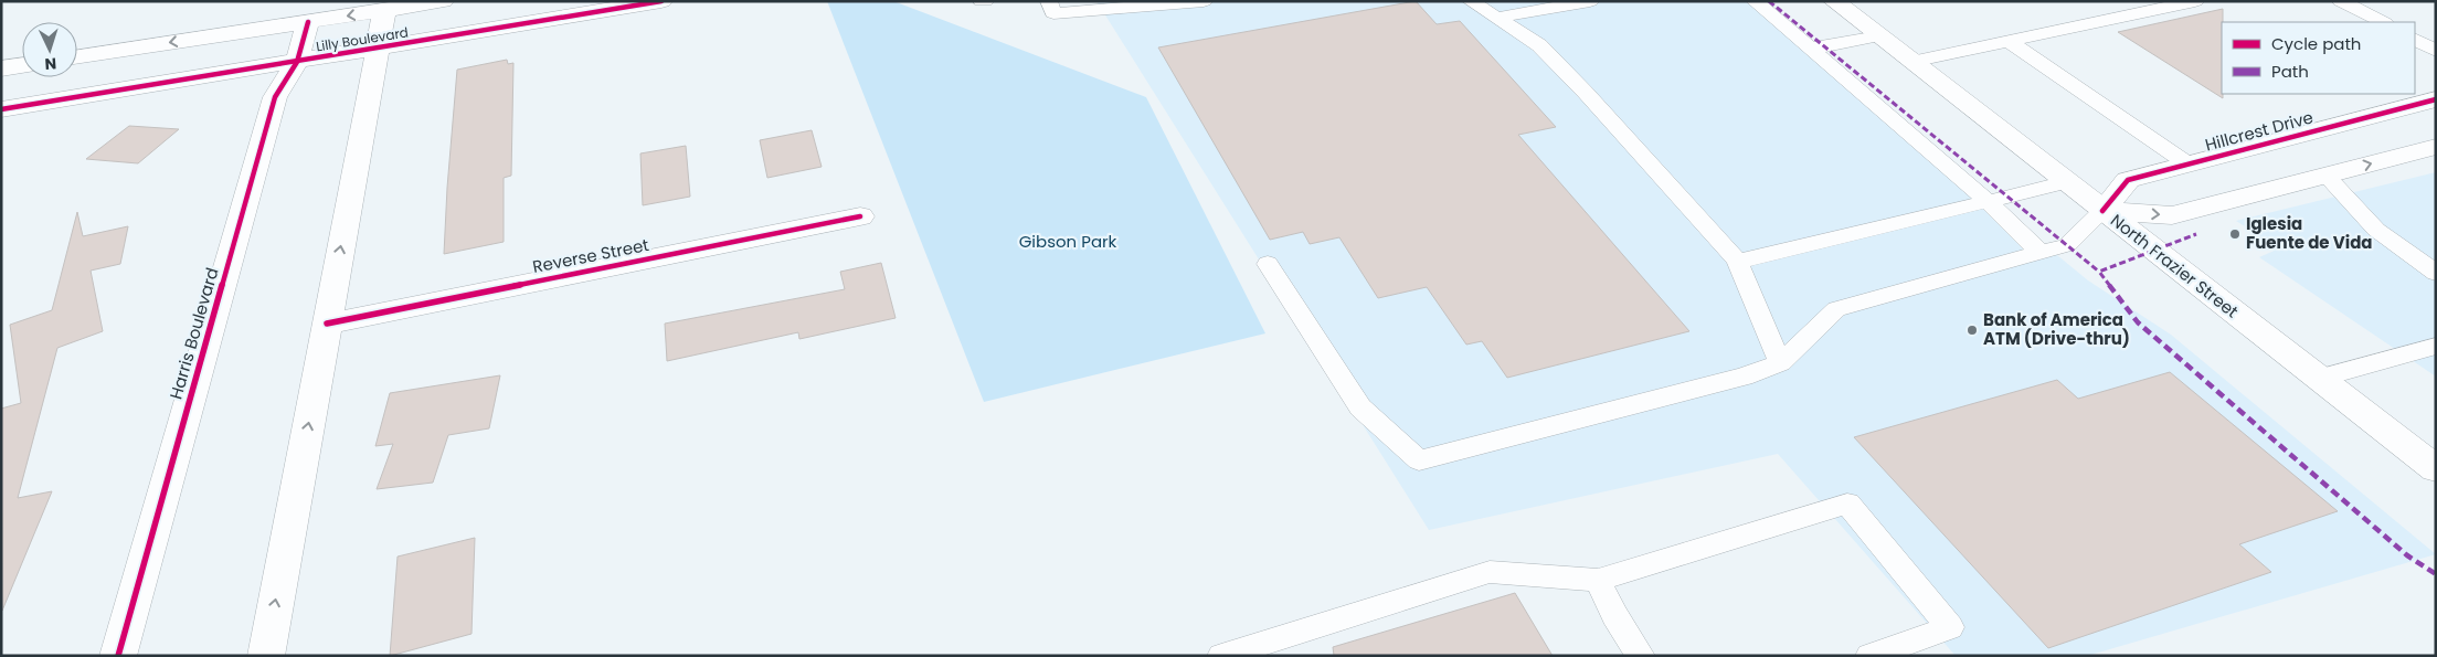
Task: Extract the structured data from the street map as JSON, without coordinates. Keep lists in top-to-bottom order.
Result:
{
  "streets": {
    "street": [
      "Lilly Boulevard",
      "Hillcrest Drive",
      "Reverse Street",
      "North Frazier Street",
      "Harris Boulevard"
    ]
  },
  "crossings": [
    ["Lilly Boulevard", "Harris Boulevard"],
    ["Hillcrest Drive", "North Frazier Street"]
  ],
  "parks": ["Gibson Park"],
  "places": ["Iglesia Fuente de Vida", "Bank of America ATM (Drive-thru)"],
  "legend": ["Cycle path", "Path"],
  "north": "bottom"
}
